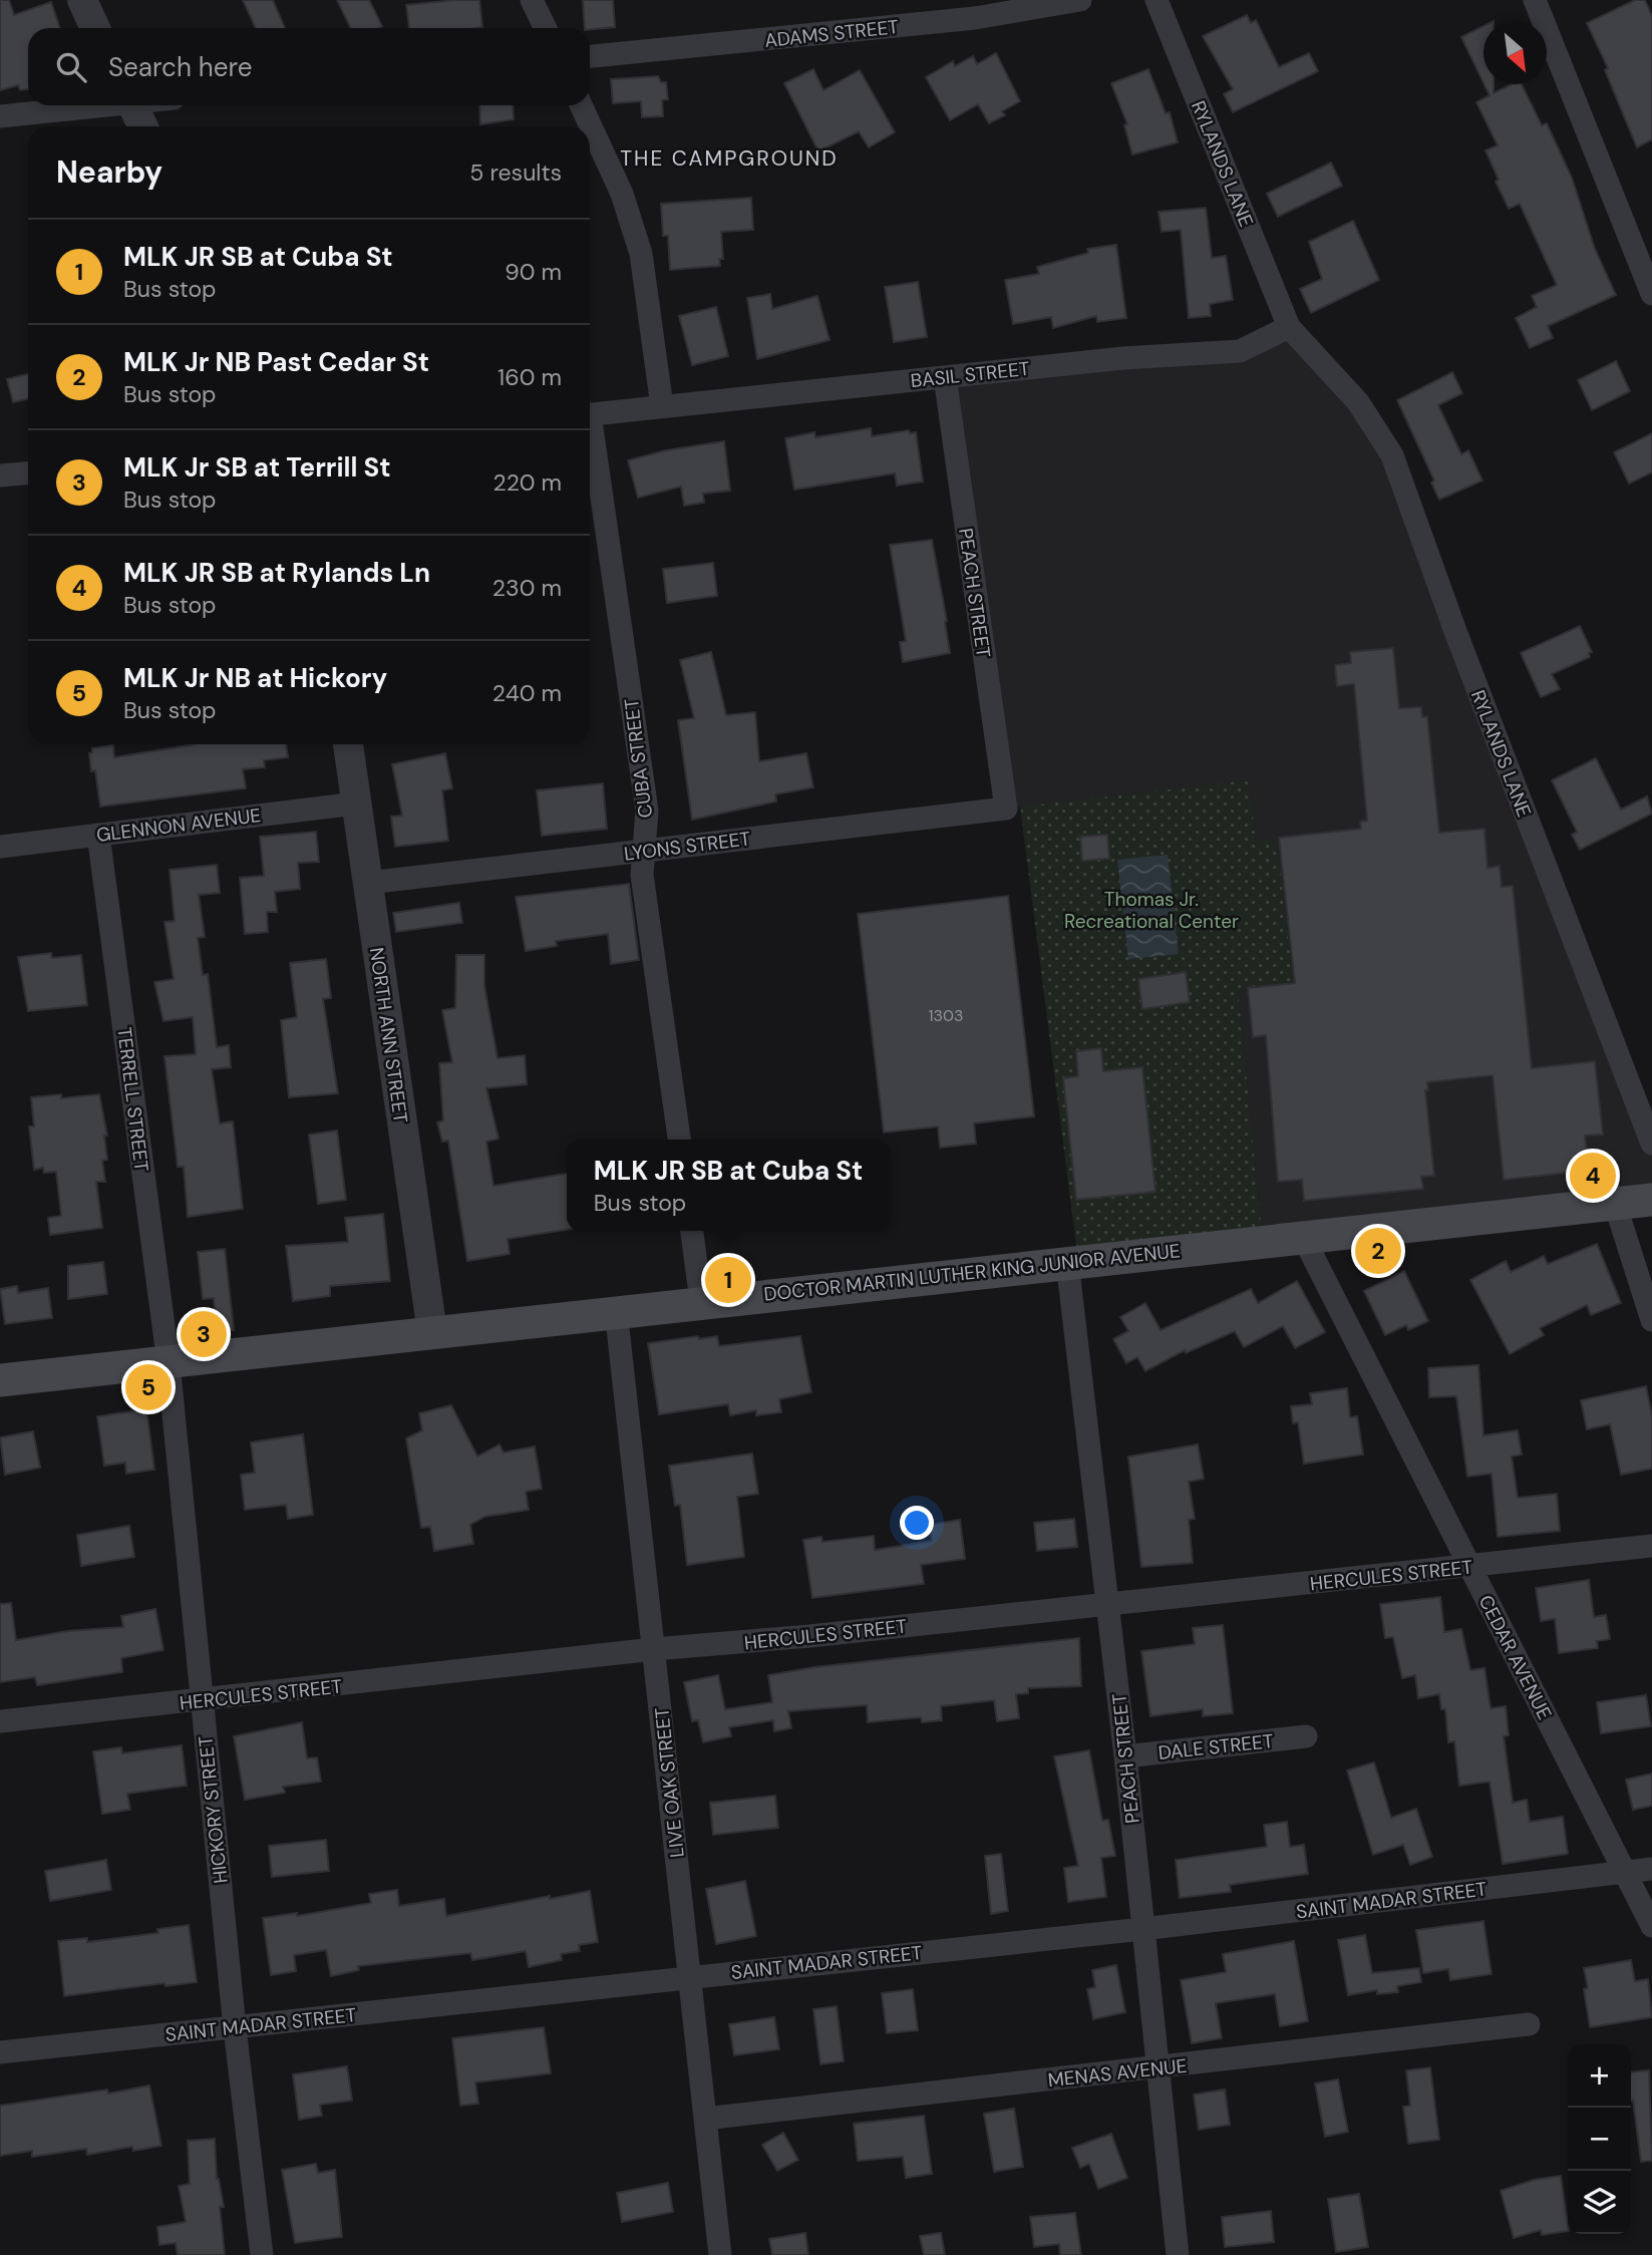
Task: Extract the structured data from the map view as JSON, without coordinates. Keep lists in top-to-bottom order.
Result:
{
  "streets": {
    "main road": ["DOCTOR MARTIN LUTHER KING JUNIOR AVENUE"],
    "street": [
      "ADAMS STREET",
      "RYLANDS LANE",
      "BASIL STREET",
      "PEACH STREET",
      "CUBA STREET",
      "GLENNON AVENUE",
      "LYONS STREET",
      "NORTH ANN STREET",
      "TERRELL STREET",
      "HERCULES STREET",
      "CEDAR AVENUE",
      "DALE STREET",
      "LIVE OAK STREET",
      "HICKORY STREET",
      "SAINT MADAR STREET",
      "MENAS AVENUE"
    ]
  },
  "crossings": [
    ["RYLANDS LANE", "BASIL STREET"],
    ["BASIL STREET", "PEACH STREET"],
    ["PEACH STREET", "LYONS STREET"],
    ["PEACH STREET", "DOCTOR MARTIN LUTHER KING JUNIOR AVENUE"],
    ["PEACH STREET", "HERCULES STREET"],
    ["PEACH STREET", "DALE STREET"],
    ["PEACH STREET", "SAINT MADAR STREET"],
    ["PEACH STREET", "MENAS AVENUE"],
    ["CUBA STREET", "LYONS STREET"],
    ["GLENNON AVENUE", "NORTH ANN STREET"],
    ["GLENNON AVENUE", "TERRELL STREET"],
    ["LYONS STREET", "NORTH ANN STREET"],
    ["NORTH ANN STREET", "DOCTOR MARTIN LUTHER KING JUNIOR AVENUE"],
    ["TERRELL STREET", "DOCTOR MARTIN LUTHER KING JUNIOR AVENUE"],
    ["TERRELL STREET", "HICKORY STREET"],
    ["DOCTOR MARTIN LUTHER KING JUNIOR AVENUE", "CEDAR AVENUE"],
    ["DOCTOR MARTIN LUTHER KING JUNIOR AVENUE", "LIVE OAK STREET"],
    ["DOCTOR MARTIN LUTHER KING JUNIOR AVENUE", "HICKORY STREET"],
    ["HERCULES STREET", "CEDAR AVENUE"],
    ["HERCULES STREET", "LIVE OAK STREET"],
    ["HERCULES STREET", "HICKORY STREET"],
    ["CEDAR AVENUE", "SAINT MADAR STREET"],
    ["LIVE OAK STREET", "SAINT MADAR STREET"],
    ["LIVE OAK STREET", "MENAS AVENUE"],
    ["HICKORY STREET", "SAINT MADAR STREET"]
  ],
  "districts": ["THE CAMPGROUND"],
  "parks": ["Thomas Jr. Recreational Center"],
  "house_numbers": ["1303"],
  "north": "bottom right",
  "page": {
    "search": "Search here",
    "heading": ["Nearby", "5 results"],
    "list": [
      {
        "mark": "1",
        "name": "MLK JR SB at Cuba St",
        "note": "Bus stop",
        "value": "90 m"
      },
      {
        "mark": "2",
        "name": "MLK Jr NB Past Cedar St",
        "note": "Bus stop",
        "value": "160 m"
      },
      {
        "mark": "3",
        "name": "MLK Jr SB at Terrill St",
        "note": "Bus stop",
        "value": "220 m"
      },
      {
        "mark": "4",
        "name": "MLK JR SB at Rylands Ln",
        "note": "Bus stop",
        "value": "230 m"
      },
      {
        "mark": "5",
        "name": "MLK Jr NB at Hickory",
        "note": "Bus stop",
        "value": "240 m"
      }
    ],
    "popup": ["MLK JR SB at Cuba St", "Bus stop"],
    "pins": [
      "4",
      "2",
      "1",
      "3",
      "5"
    ],
    "map_buttons": ["+", "−"]
  }
}
